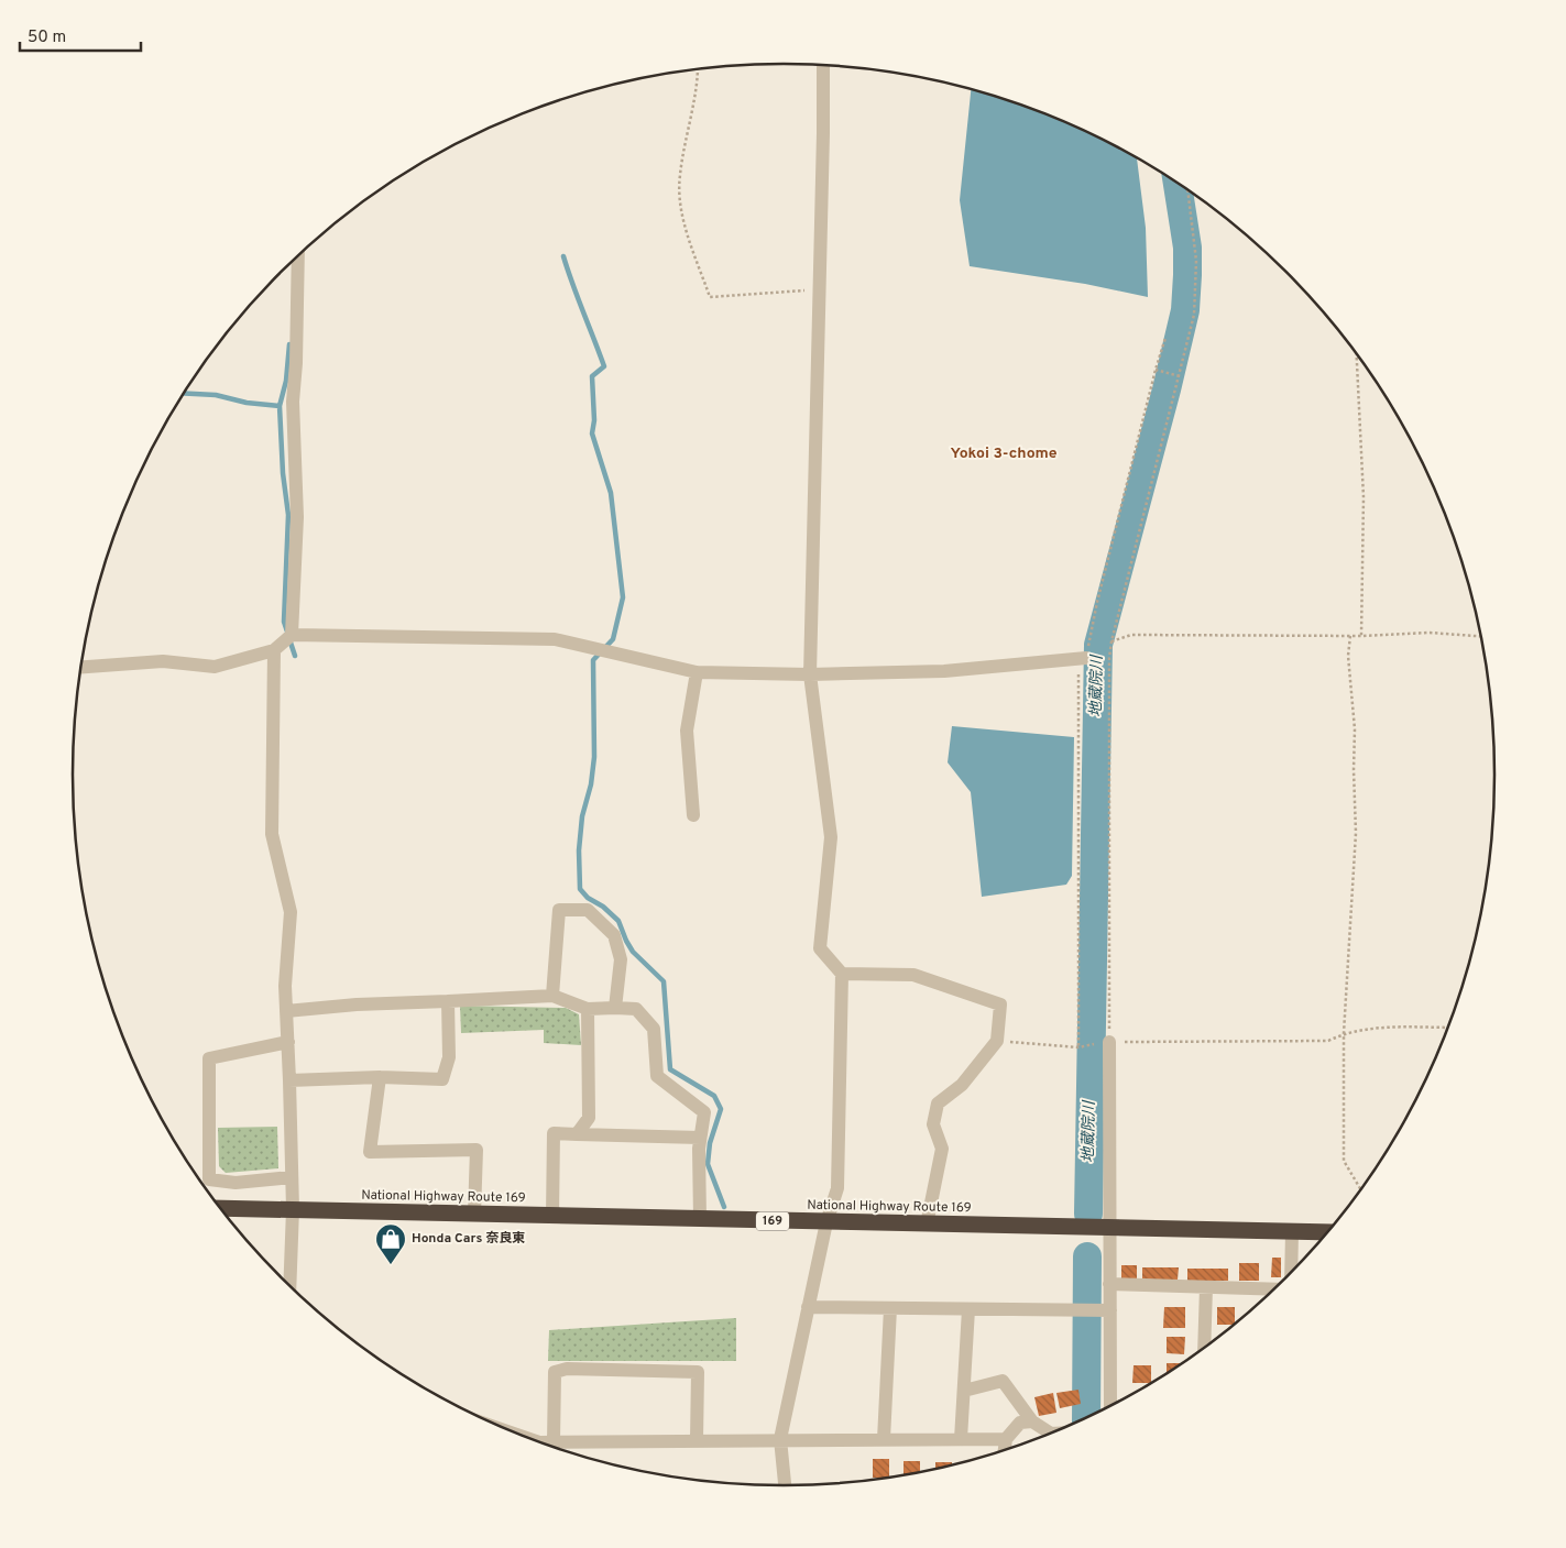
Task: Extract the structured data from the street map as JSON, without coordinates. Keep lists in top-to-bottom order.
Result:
{
  "streets": {
    "highway": ["National Highway Route 169", "169"]
  },
  "districts": ["Yokoi 3-chome"],
  "water": ["地蔵院川"],
  "places": {
    "shop": ["Honda Cars 奈良東"]
  },
  "scale_bar": "50 m"
}
